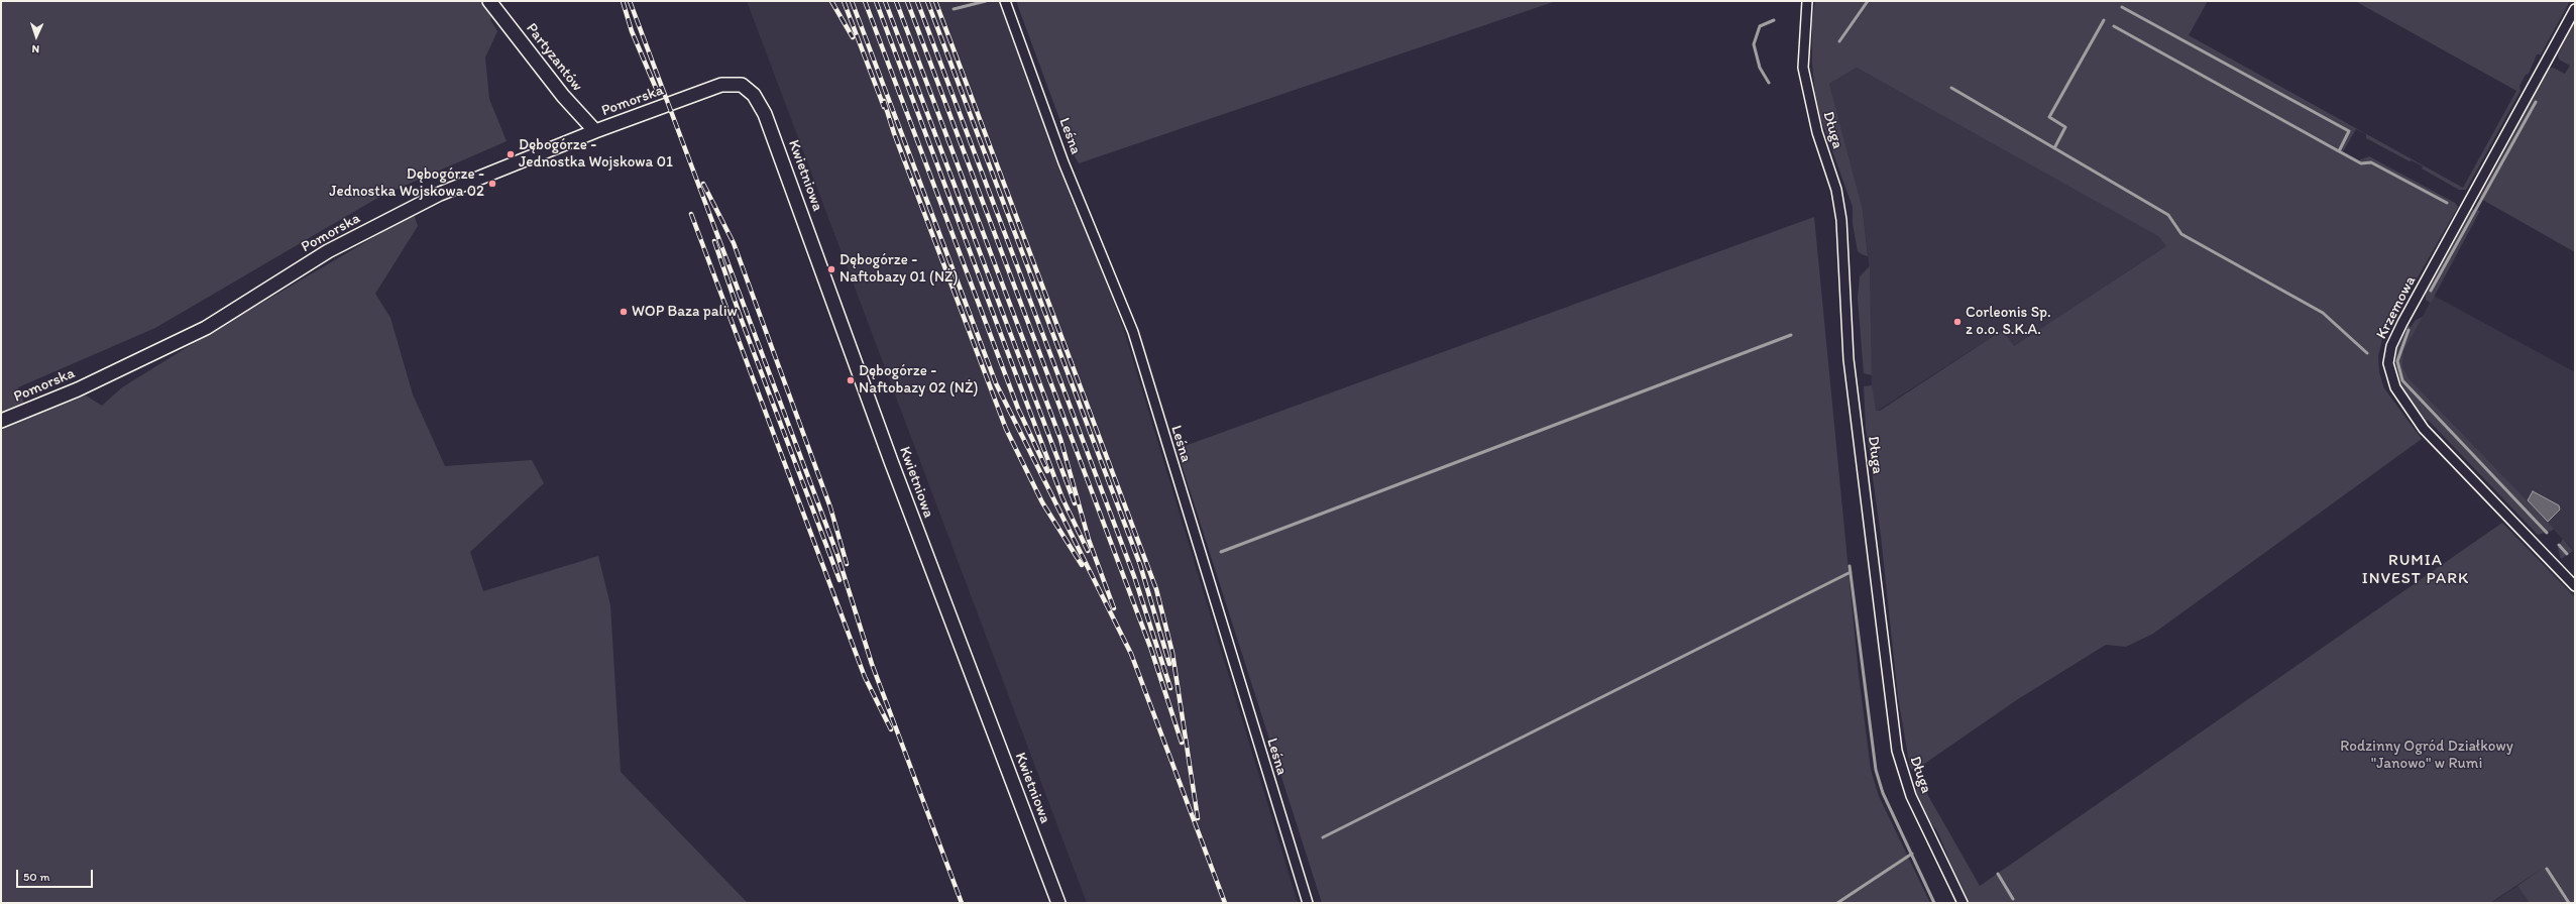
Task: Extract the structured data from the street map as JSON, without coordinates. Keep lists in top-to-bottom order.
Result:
{
  "streets": {
    "street": [
      "Partyzantów",
      "Pomorska",
      "Długa",
      "Leśna",
      "Kwietniowa",
      "Krzemowa"
    ]
  },
  "crossings": [
    ["Partyzantów", "Pomorska"],
    ["Pomorska", "Kwietniowa"]
  ],
  "districts": ["RUMIA INVEST PARK"],
  "parks": ["Rodzinny Ogród Działkowy \"Janowo\" w Rumi"],
  "places": [
    "Dębogórze - Jednostka Wojskowa 01",
    "Dębogórze - Jednostka Wojskowa 02",
    "Dębogórze - Naftobazy 01 (NŻ)",
    "WOP Baza paliw",
    "Corleonis Sp. z o.o. S.K.A.",
    "Dębogórze - Naftobazy 02 (NŻ)"
  ],
  "scale_bar": "50 m",
  "north": "bottom"
}
